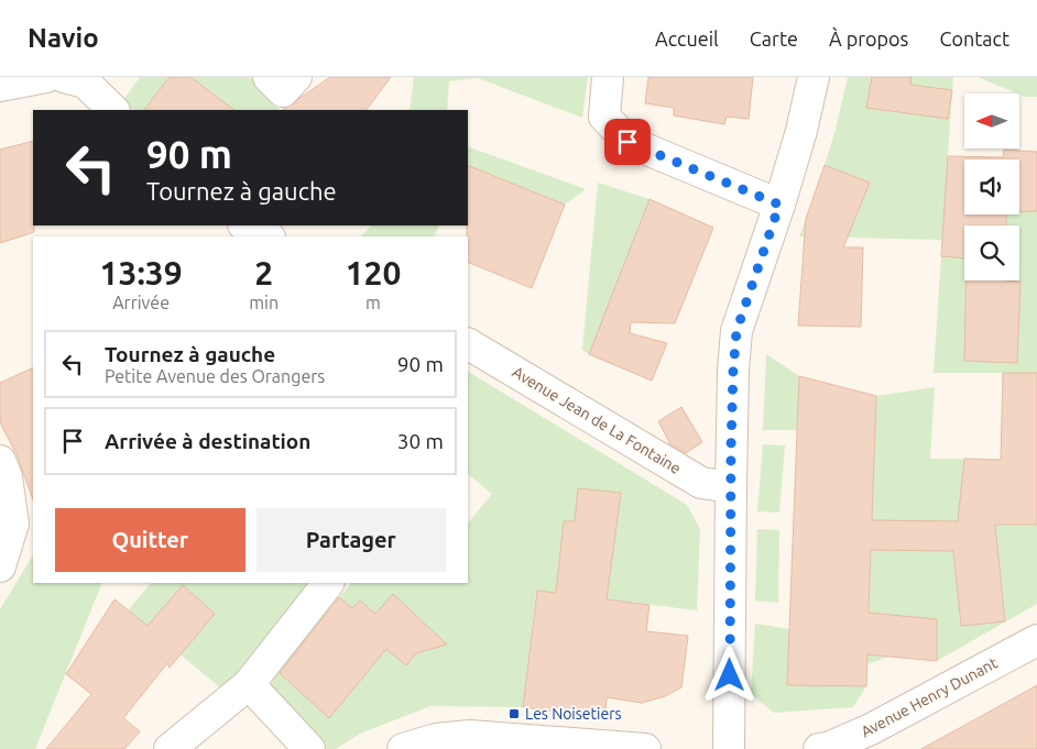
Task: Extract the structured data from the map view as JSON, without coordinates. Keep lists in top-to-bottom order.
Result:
{
  "streets": {
    "street": ["Avenue Jean de La Fontaine", "Avenue Henry Dunant"]
  },
  "places": {
    "transit": ["Les Noisetiers"]
  },
  "north": "left",
  "page": {
    "header": "Navio",
    "nav": [
      "Accueil",
      "Carte",
      "À propos",
      "Contact"
    ],
    "turn": ["90 m", "Tournez à gauche"],
    "eta": [
      "13:39",
      "Arrivée",
      "2",
      "min",
      "120",
      "m"
    ],
    "list": [
      {
        "name": "Tournez à gauche",
        "note": "Petite Avenue des Orangers",
        "value": "90 m"
      },
      {
        "name": "Arrivée à destination",
        "value": "30 m"
      }
    ],
    "buttons": ["Quitter", "Partager"]
  }
}
